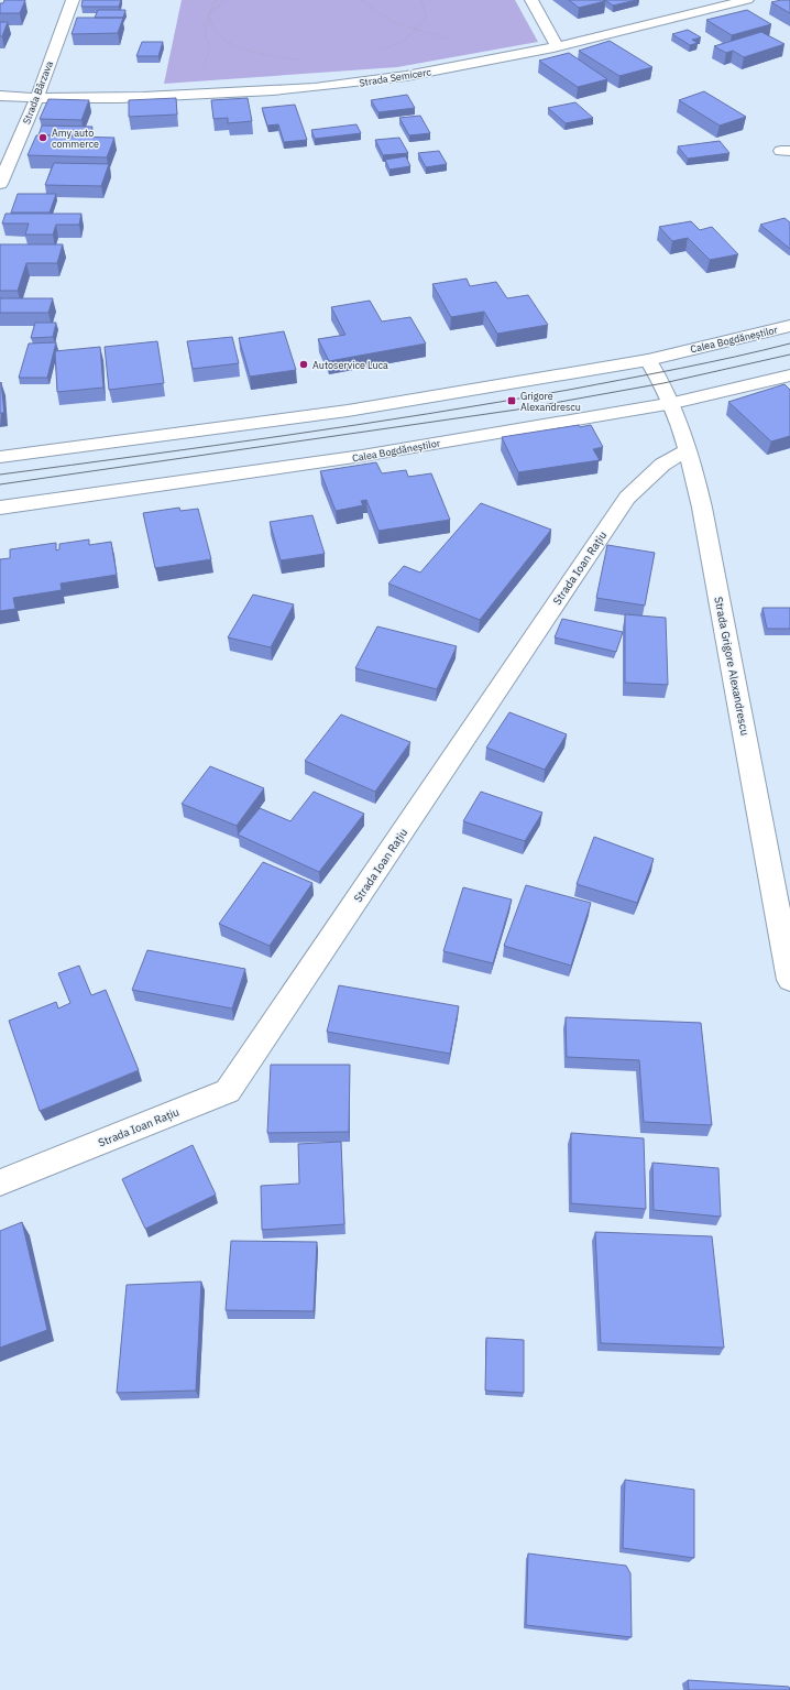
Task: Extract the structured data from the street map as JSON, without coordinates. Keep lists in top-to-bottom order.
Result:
{
  "streets": {
    "street": [
      "Strada Semicerc",
      "Strada Bârzava",
      "Calea Bogdăneștilor",
      "Strada Ioan Rațiu",
      "Strada Grigore Alexandrescu"
    ]
  },
  "crossings": [
    ["Strada Semicerc", "Strada Bârzava"],
    ["Calea Bogdăneștilor", "Strada Grigore Alexandrescu"],
    ["Strada Ioan Rațiu", "Strada Grigore Alexandrescu"]
  ],
  "places": {
    "other": ["Amy auto commerce", "Autoservice Luca"],
    "transit": ["Grigore Alexandrescu"]
  }
}
